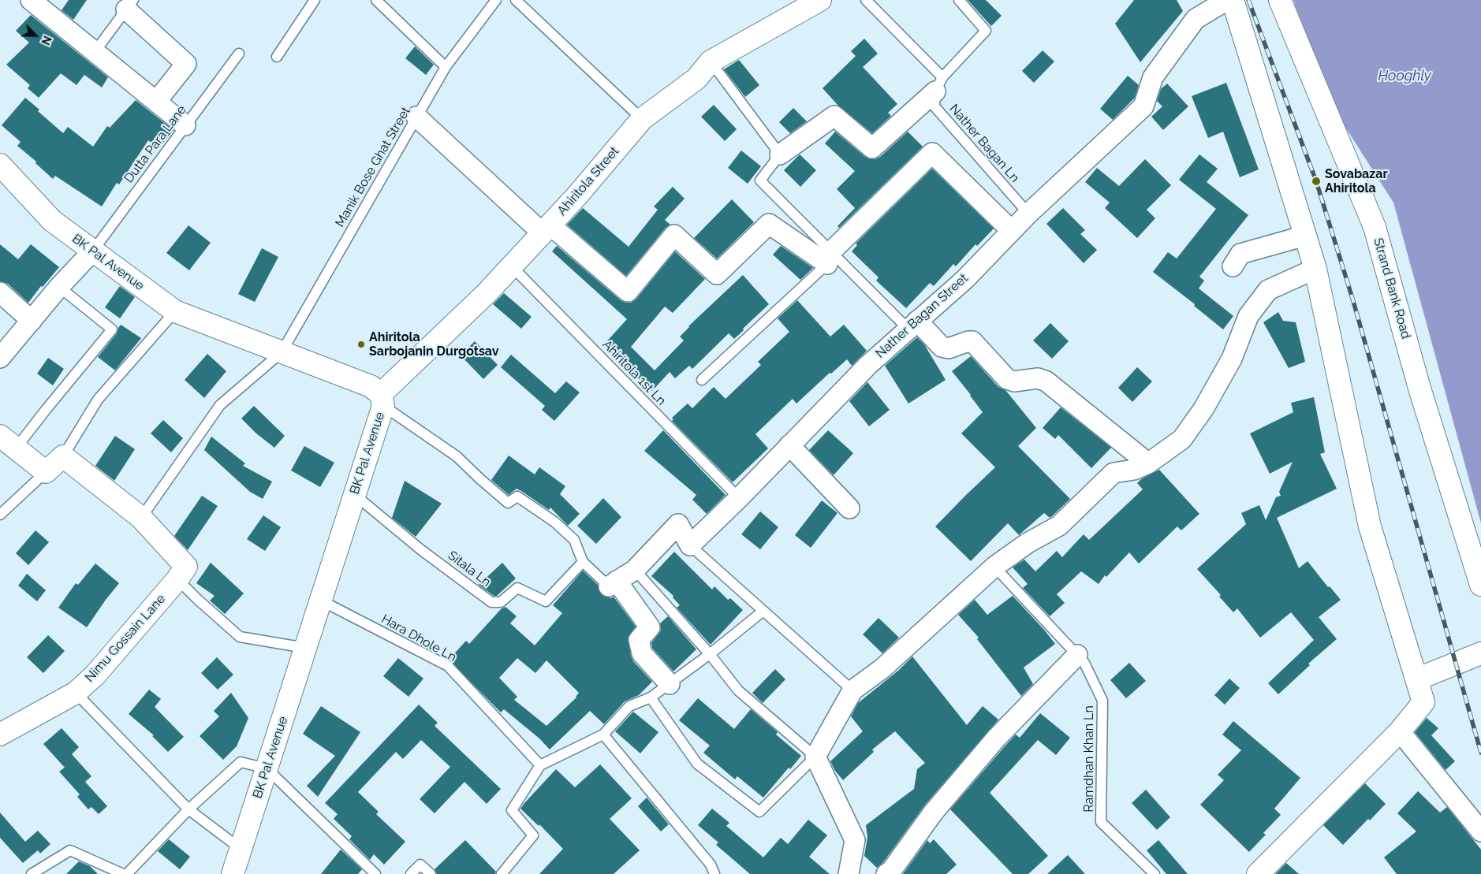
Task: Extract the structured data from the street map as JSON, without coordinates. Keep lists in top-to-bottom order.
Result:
{
  "streets": {
    "main road": [
      "Ahiritola Street",
      "BK Pal Avenue",
      "Strand Bank Road",
      "Nimu Gossain Lane"
    ],
    "street": ["Nather Bagan Street"],
    "lane": [
      "Nather Bagan Ln",
      "Dutta Para Lane",
      "Manik Bose Ghat Street",
      "Ahiritola 1st Ln",
      "Sitala Ln",
      "Hara Dhole Ln",
      "Ramdhan Khan Ln"
    ]
  },
  "crossings": [
    ["Nather Bagan Ln", "Nather Bagan Street"],
    ["Dutta Para Lane", "BK Pal Avenue"],
    ["Manik Bose Ghat Street", "BK Pal Avenue"],
    ["Manik Bose Ghat Street", "Nimu Gossain Lane"],
    ["Ahiritola Street", "BK Pal Avenue"],
    ["Ahiritola Street", "Ahiritola 1st Ln"],
    ["BK Pal Avenue", "Hara Dhole Ln"],
    ["Nather Bagan Street", "Ahiritola 1st Ln"]
  ],
  "water": ["Hooghly"],
  "places": ["Sovabazar Ahiritola", "Ahiritola Sarbojanin Durgotsav"],
  "north": "bottom right"
}
